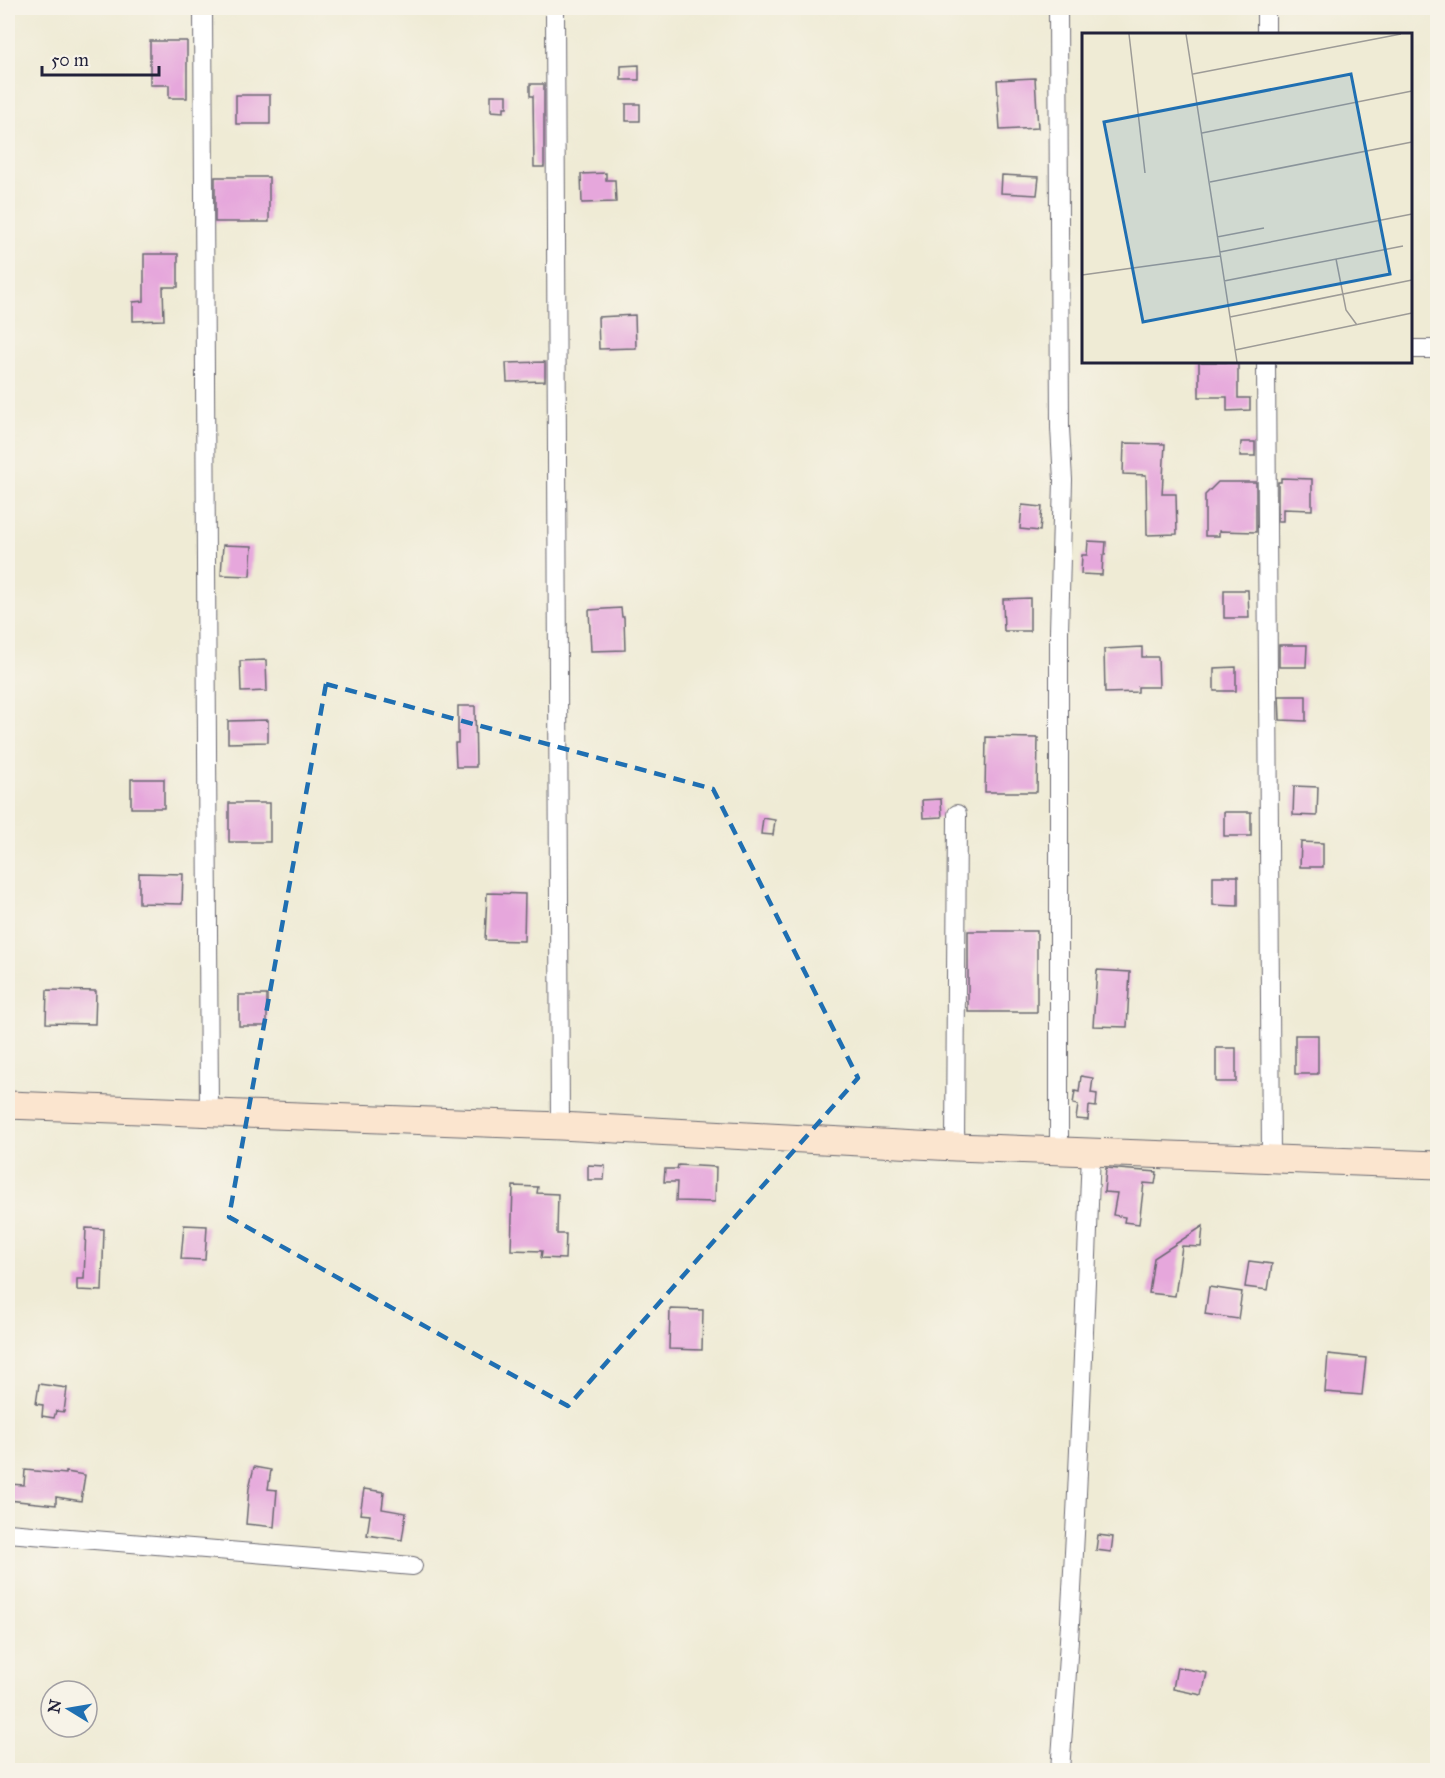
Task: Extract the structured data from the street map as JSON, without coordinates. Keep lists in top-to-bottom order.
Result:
{
  "scale_bar": "50 m",
  "north": "left"
}
